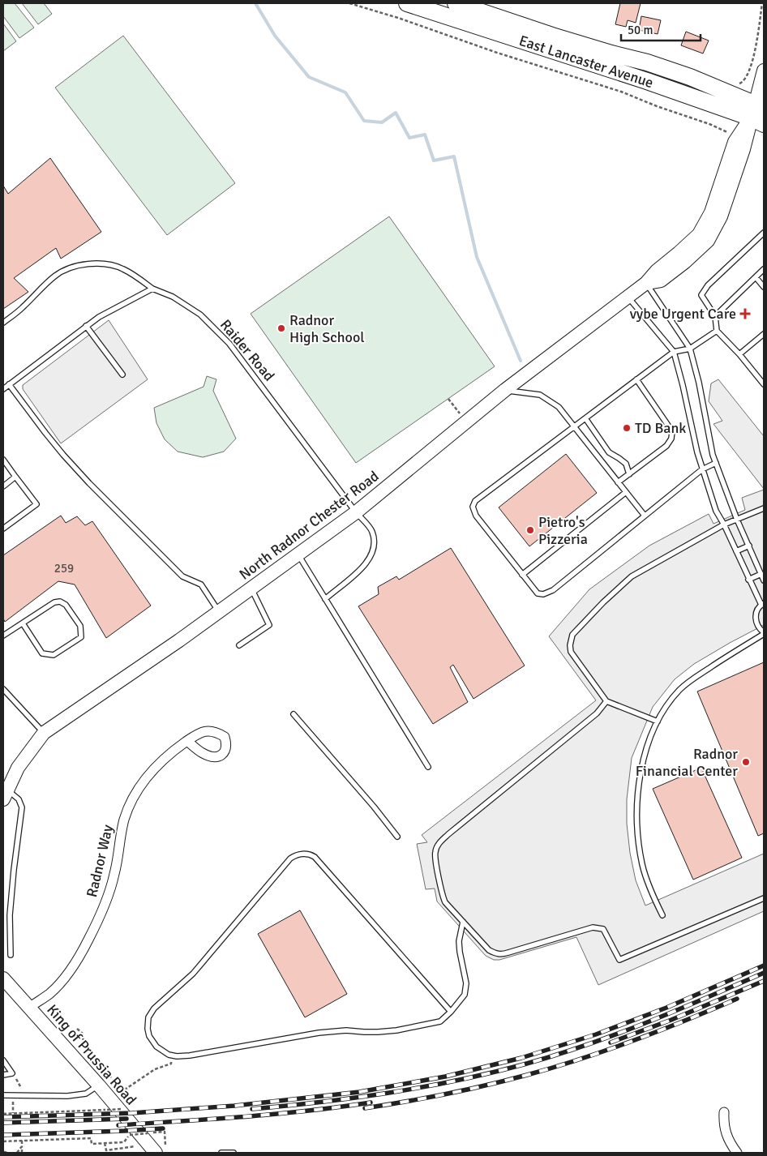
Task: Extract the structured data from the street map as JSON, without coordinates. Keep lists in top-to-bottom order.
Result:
{
  "streets": {
    "highway": ["East Lancaster Avenue"],
    "main road": ["North Radnor Chester Road", "King of Prussia Road"],
    "street": ["Radnor Way"],
    "lane": ["Raider Road"]
  },
  "crossings": [
    ["East Lancaster Avenue", "North Radnor Chester Road"],
    ["Raider Road", "North Radnor Chester Road"],
    ["Radnor Way", "King of Prussia Road"]
  ],
  "places": {
    "health": ["vybe Urgent Care"],
    "other": [
      "Radnor High School",
      "TD Bank",
      "Pietro's Pizzeria",
      "Radnor Financial Center"
    ]
  },
  "house_numbers": ["259"],
  "scale_bar": "50 m"
}
